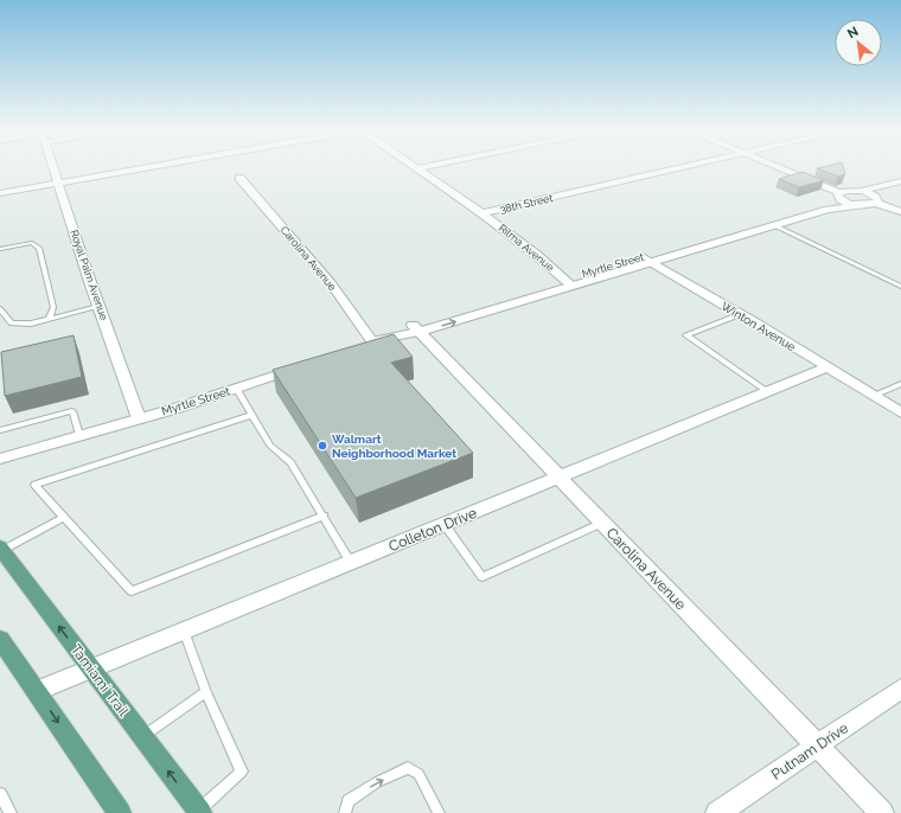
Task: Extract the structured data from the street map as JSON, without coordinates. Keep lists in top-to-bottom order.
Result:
{
  "streets": {
    "main road": ["Tamiami Trail"],
    "street": [
      "38th Street",
      "Rilma Avenue",
      "Carolina Avenue",
      "Myrtle Street",
      "Royal Palm Avenue",
      "Winton Avenue",
      "Colleton Drive",
      "Putnam Drive"
    ]
  },
  "crossings": [
    ["38th Street", "Rilma Avenue"],
    ["Rilma Avenue", "Myrtle Street"],
    ["Carolina Avenue", "Myrtle Street"],
    ["Carolina Avenue", "Colleton Drive"],
    ["Carolina Avenue", "Putnam Drive"],
    ["Myrtle Street", "Royal Palm Avenue"],
    ["Myrtle Street", "Winton Avenue"],
    ["Winton Avenue", "Colleton Drive"],
    ["Colleton Drive", "Tamiami Trail"]
  ],
  "places": ["Walmart Neighborhood Market"],
  "north": "top left"
}
